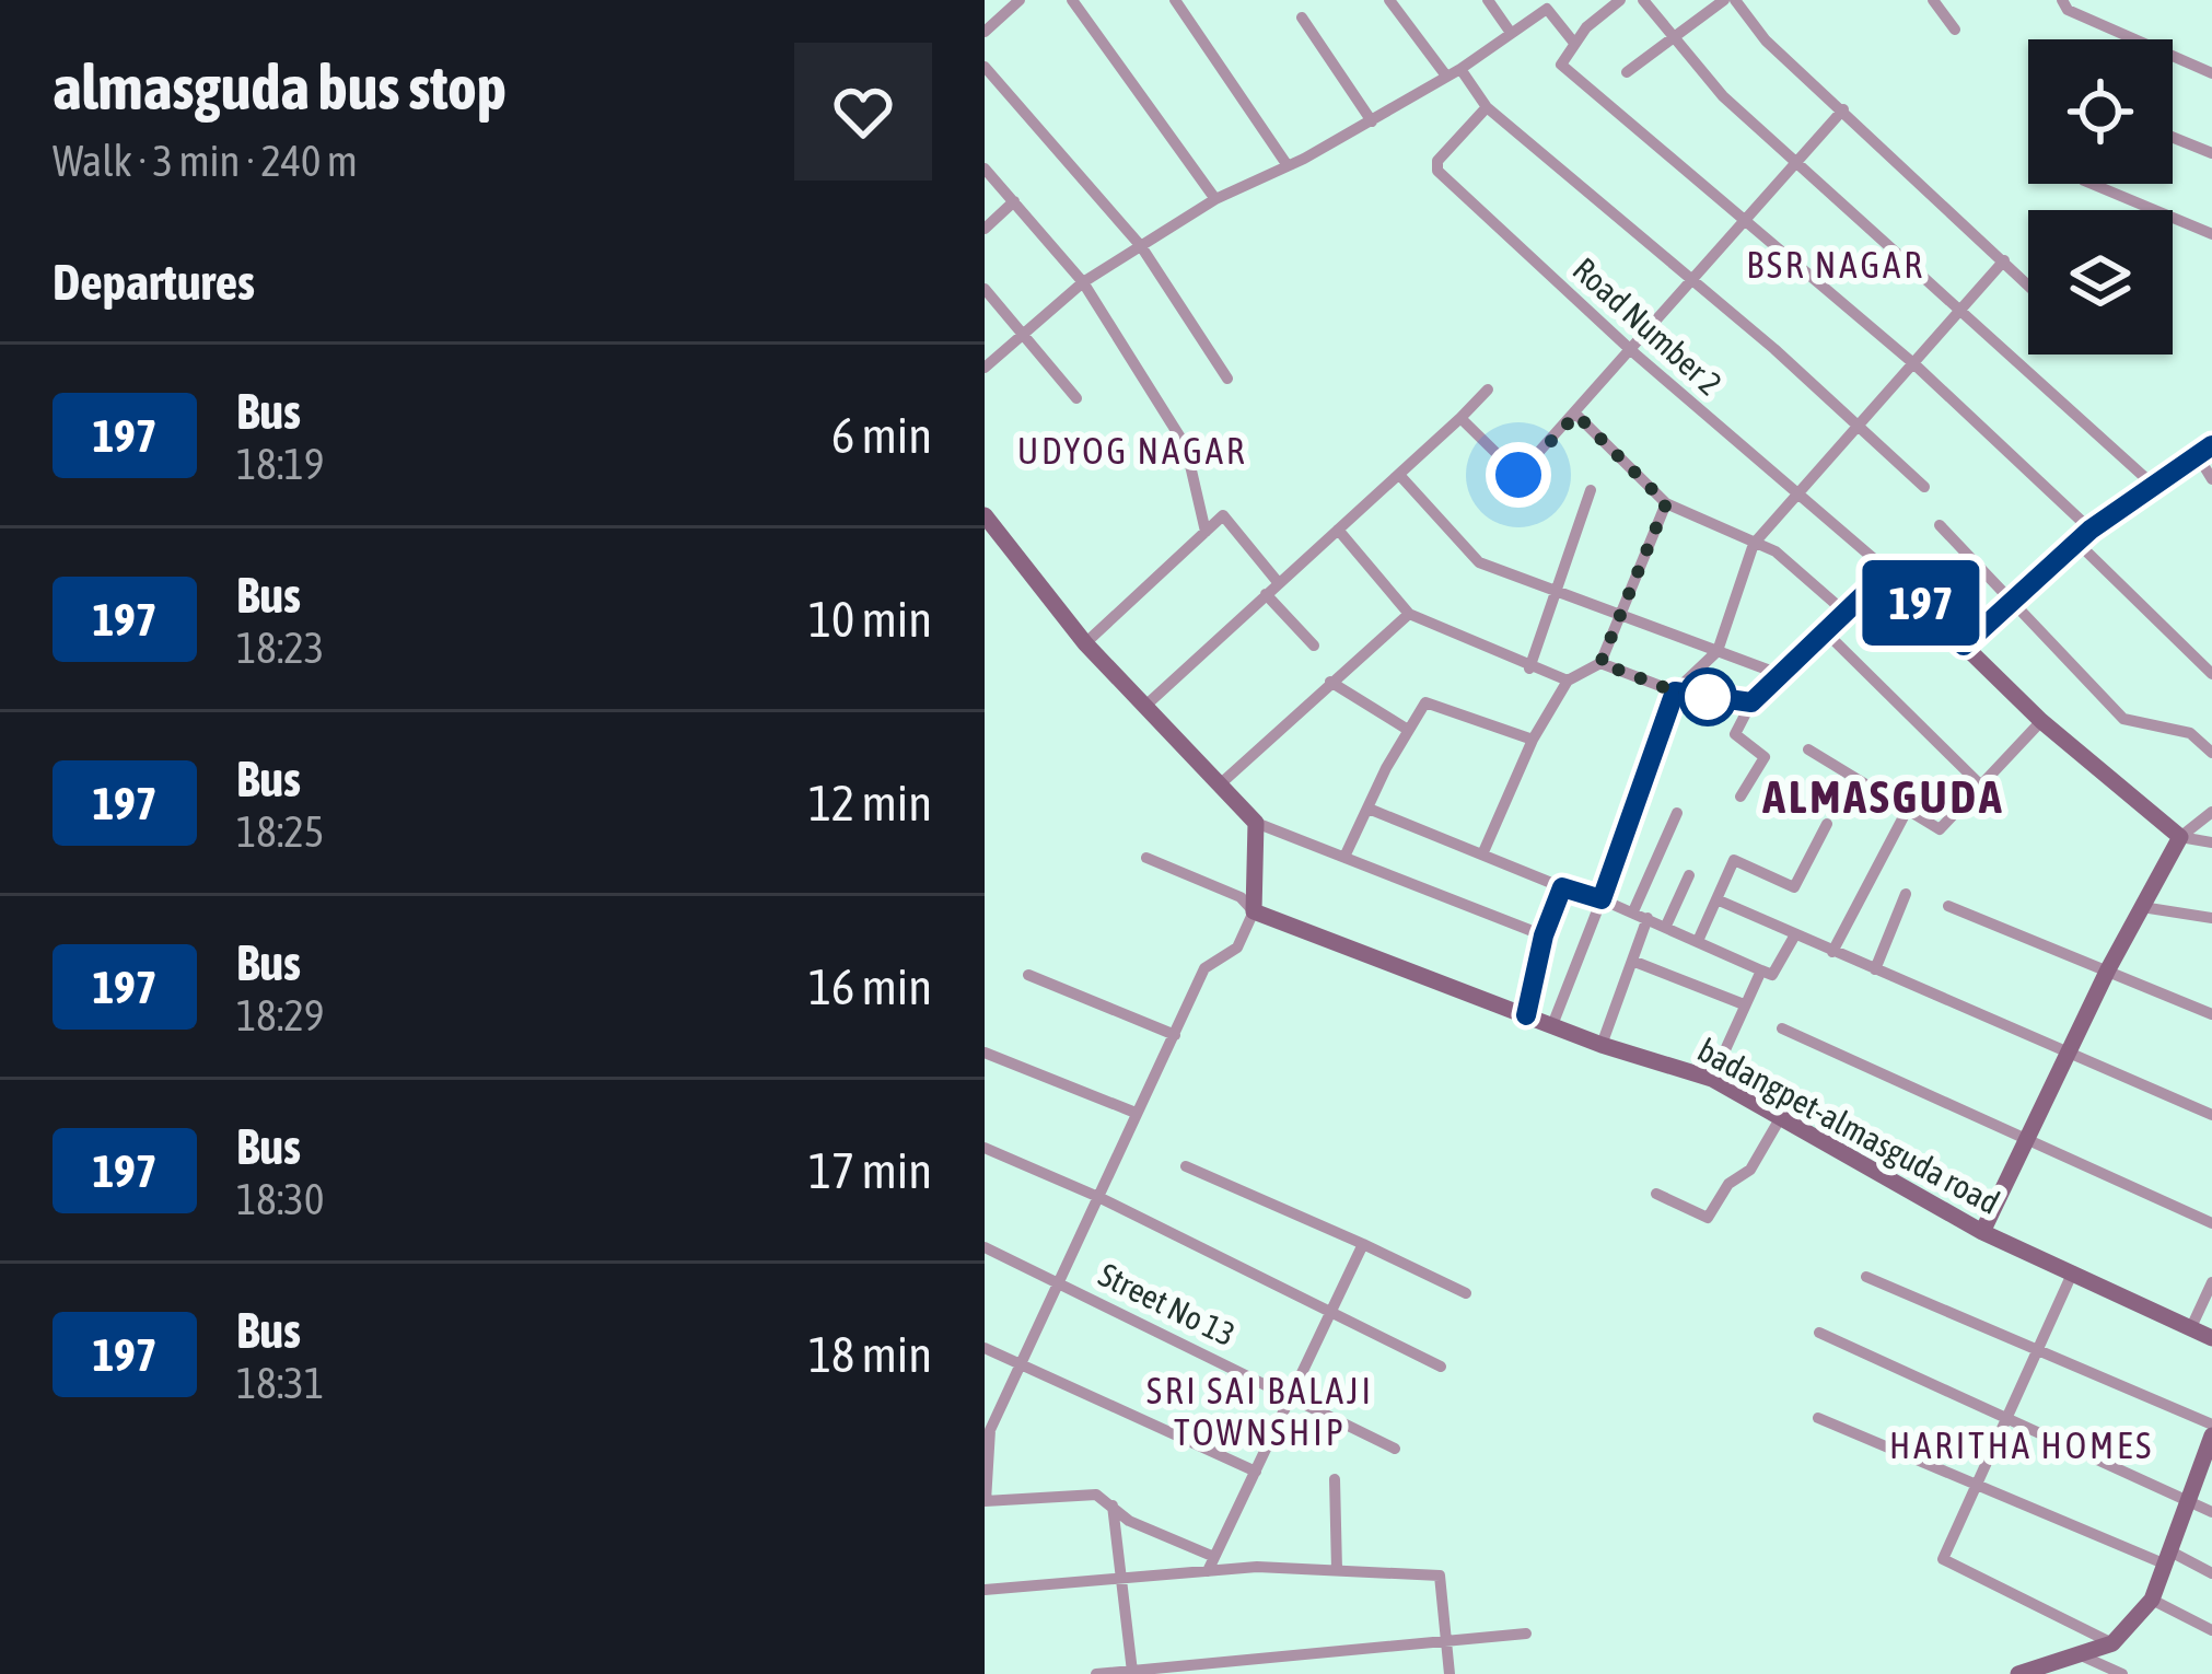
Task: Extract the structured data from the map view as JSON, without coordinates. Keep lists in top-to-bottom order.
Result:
{
  "streets": {
    "street": ["Road Number 2", "badangpet-almasguda road", "Street No 13"]
  },
  "districts": [
    "BSR NAGAR",
    "UDYOG NAGAR",
    "ALMASGUDA",
    "SRI SAI BALAJI TOWNSHIP",
    "HARITHA HOMES"
  ],
  "lines": ["bus line 197"],
  "page": {
    "heading": [
      ["almasguda bus stop", "Walk · 3 min · 240 m"],
      "Departures"
    ],
    "on_map": "197",
    "list": [
      {
        "mark": "197",
        "name": "Bus",
        "note": "18:19",
        "value": "6 min"
      },
      {
        "mark": "197",
        "name": "Bus",
        "note": "18:23",
        "value": "10 min"
      },
      {
        "mark": "197",
        "name": "Bus",
        "note": "18:25",
        "value": "12 min"
      },
      {
        "mark": "197",
        "name": "Bus",
        "note": "18:29",
        "value": "16 min"
      },
      {
        "mark": "197",
        "name": "Bus",
        "note": "18:30",
        "value": "17 min"
      },
      {
        "mark": "197",
        "name": "Bus",
        "note": "18:31",
        "value": "18 min"
      }
    ]
  }
}
